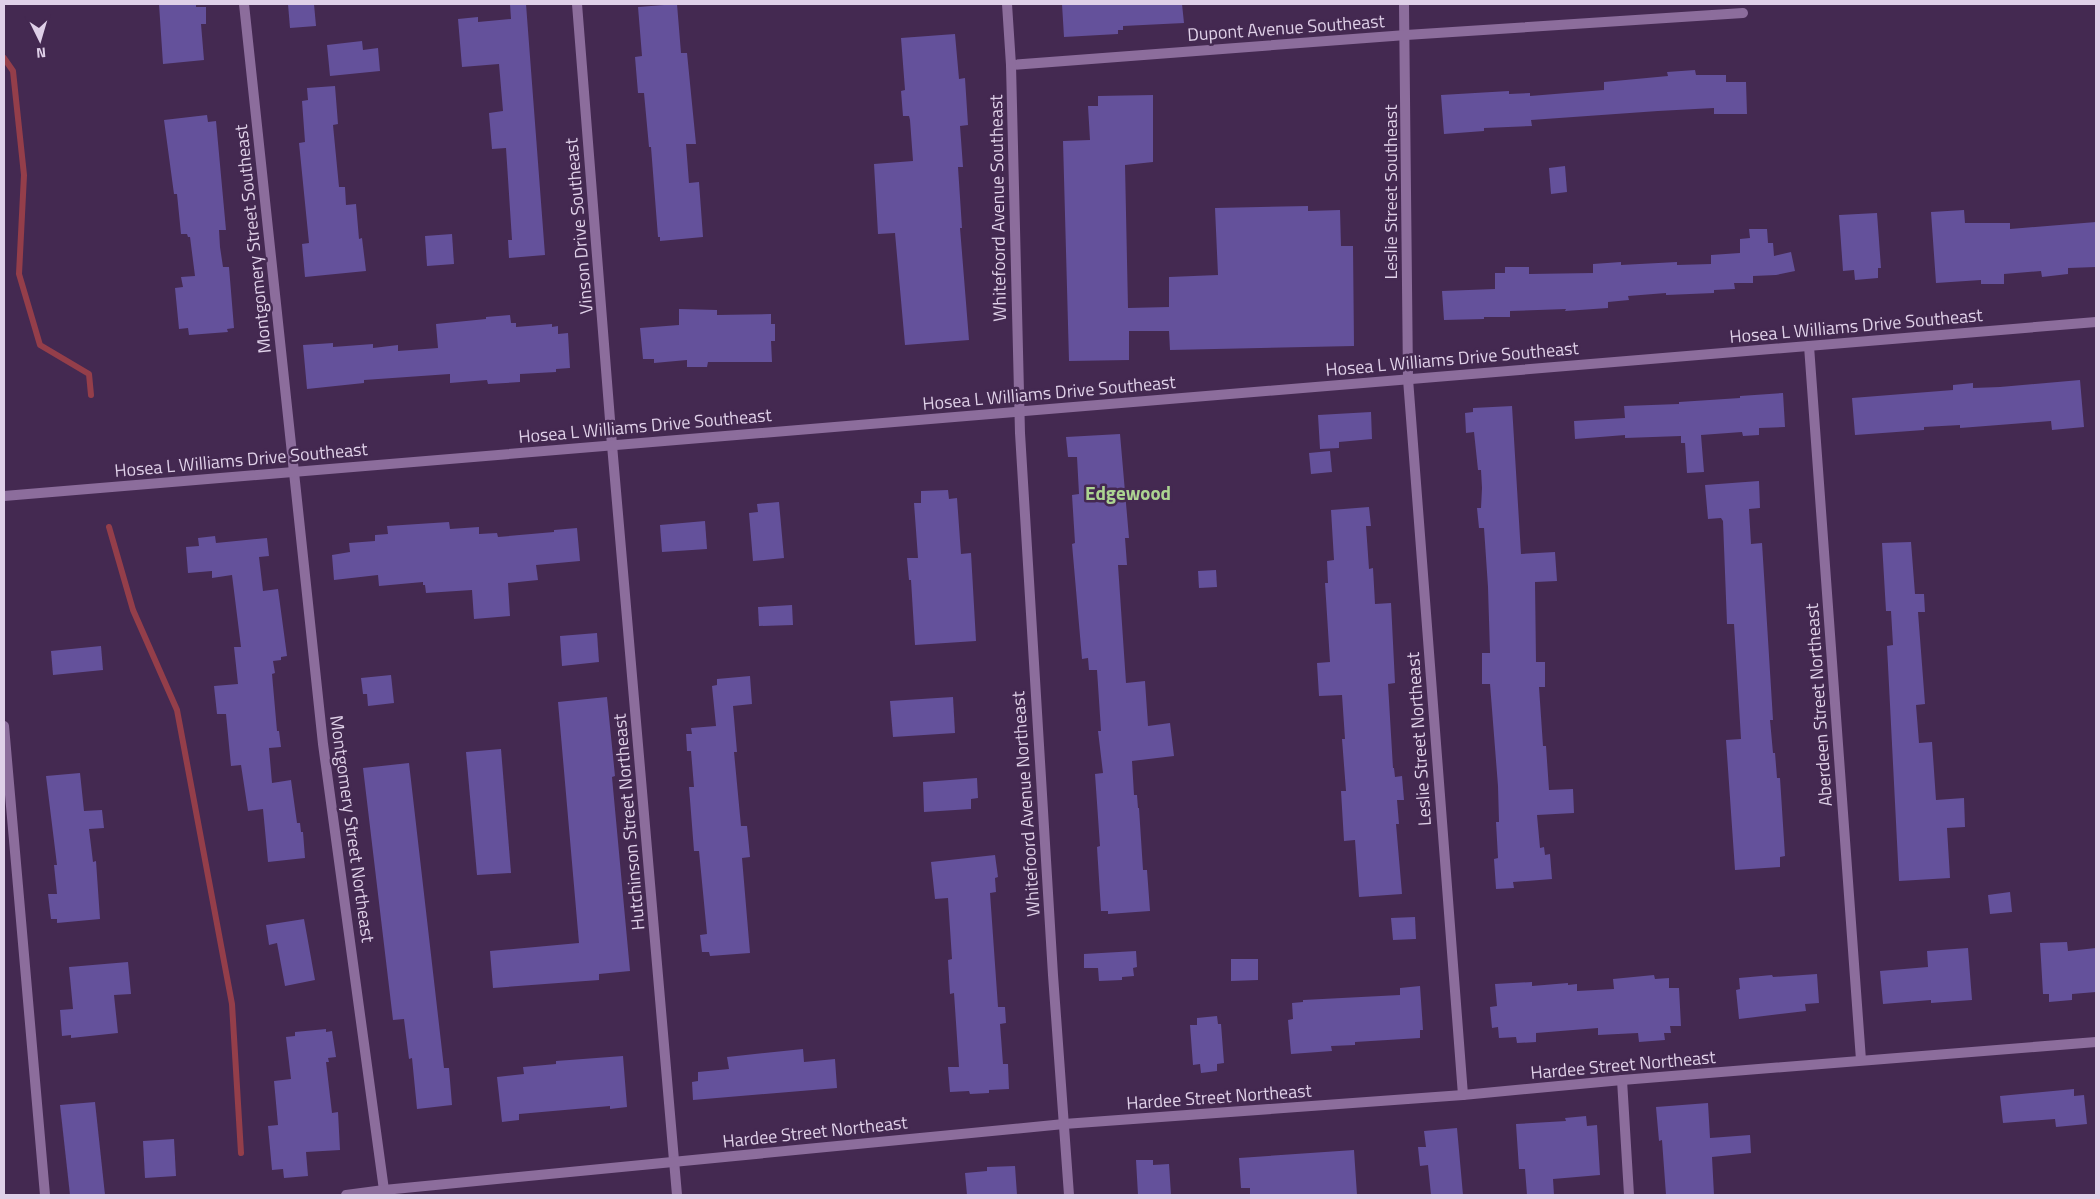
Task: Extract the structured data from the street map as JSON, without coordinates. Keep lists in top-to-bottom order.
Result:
{
  "streets": {
    "street": [
      "Dupont Avenue Southeast",
      "Leslie Street Southeast",
      "Whitefoord Avenue Southeast",
      "Vinson Drive Southeast",
      "Montgomery Street Southeast",
      "Hosea L Williams Drive Southeast",
      "Aberdeen Street Northeast",
      "Leslie Street Northeast",
      "Whitefoord Avenue Northeast",
      "Hutchinson Street Northeast",
      "Montgomery Street Northeast",
      "Hardee Street Northeast"
    ]
  },
  "crossings": [
    ["Dupont Avenue Southeast", "Leslie Street Southeast"],
    ["Dupont Avenue Southeast", "Whitefoord Avenue Southeast"],
    ["Leslie Street Southeast", "Hosea L Williams Drive Southeast"],
    ["Leslie Street Southeast", "Leslie Street Northeast"],
    ["Whitefoord Avenue Southeast", "Hosea L Williams Drive Southeast"],
    ["Whitefoord Avenue Southeast", "Whitefoord Avenue Northeast"],
    ["Vinson Drive Southeast", "Hosea L Williams Drive Southeast"],
    ["Vinson Drive Southeast", "Hutchinson Street Northeast"],
    ["Montgomery Street Southeast", "Hosea L Williams Drive Southeast"],
    ["Montgomery Street Southeast", "Montgomery Street Northeast"],
    ["Hosea L Williams Drive Southeast", "Aberdeen Street Northeast"],
    ["Hosea L Williams Drive Southeast", "Leslie Street Northeast"],
    ["Hosea L Williams Drive Southeast", "Whitefoord Avenue Northeast"],
    ["Hosea L Williams Drive Southeast", "Hutchinson Street Northeast"],
    ["Hosea L Williams Drive Southeast", "Montgomery Street Northeast"],
    ["Aberdeen Street Northeast", "Hardee Street Northeast"],
    ["Leslie Street Northeast", "Hardee Street Northeast"],
    ["Whitefoord Avenue Northeast", "Hardee Street Northeast"],
    ["Hutchinson Street Northeast", "Hardee Street Northeast"],
    ["Montgomery Street Northeast", "Hardee Street Northeast"]
  ],
  "districts": ["Edgewood"],
  "north": "bottom"
}
